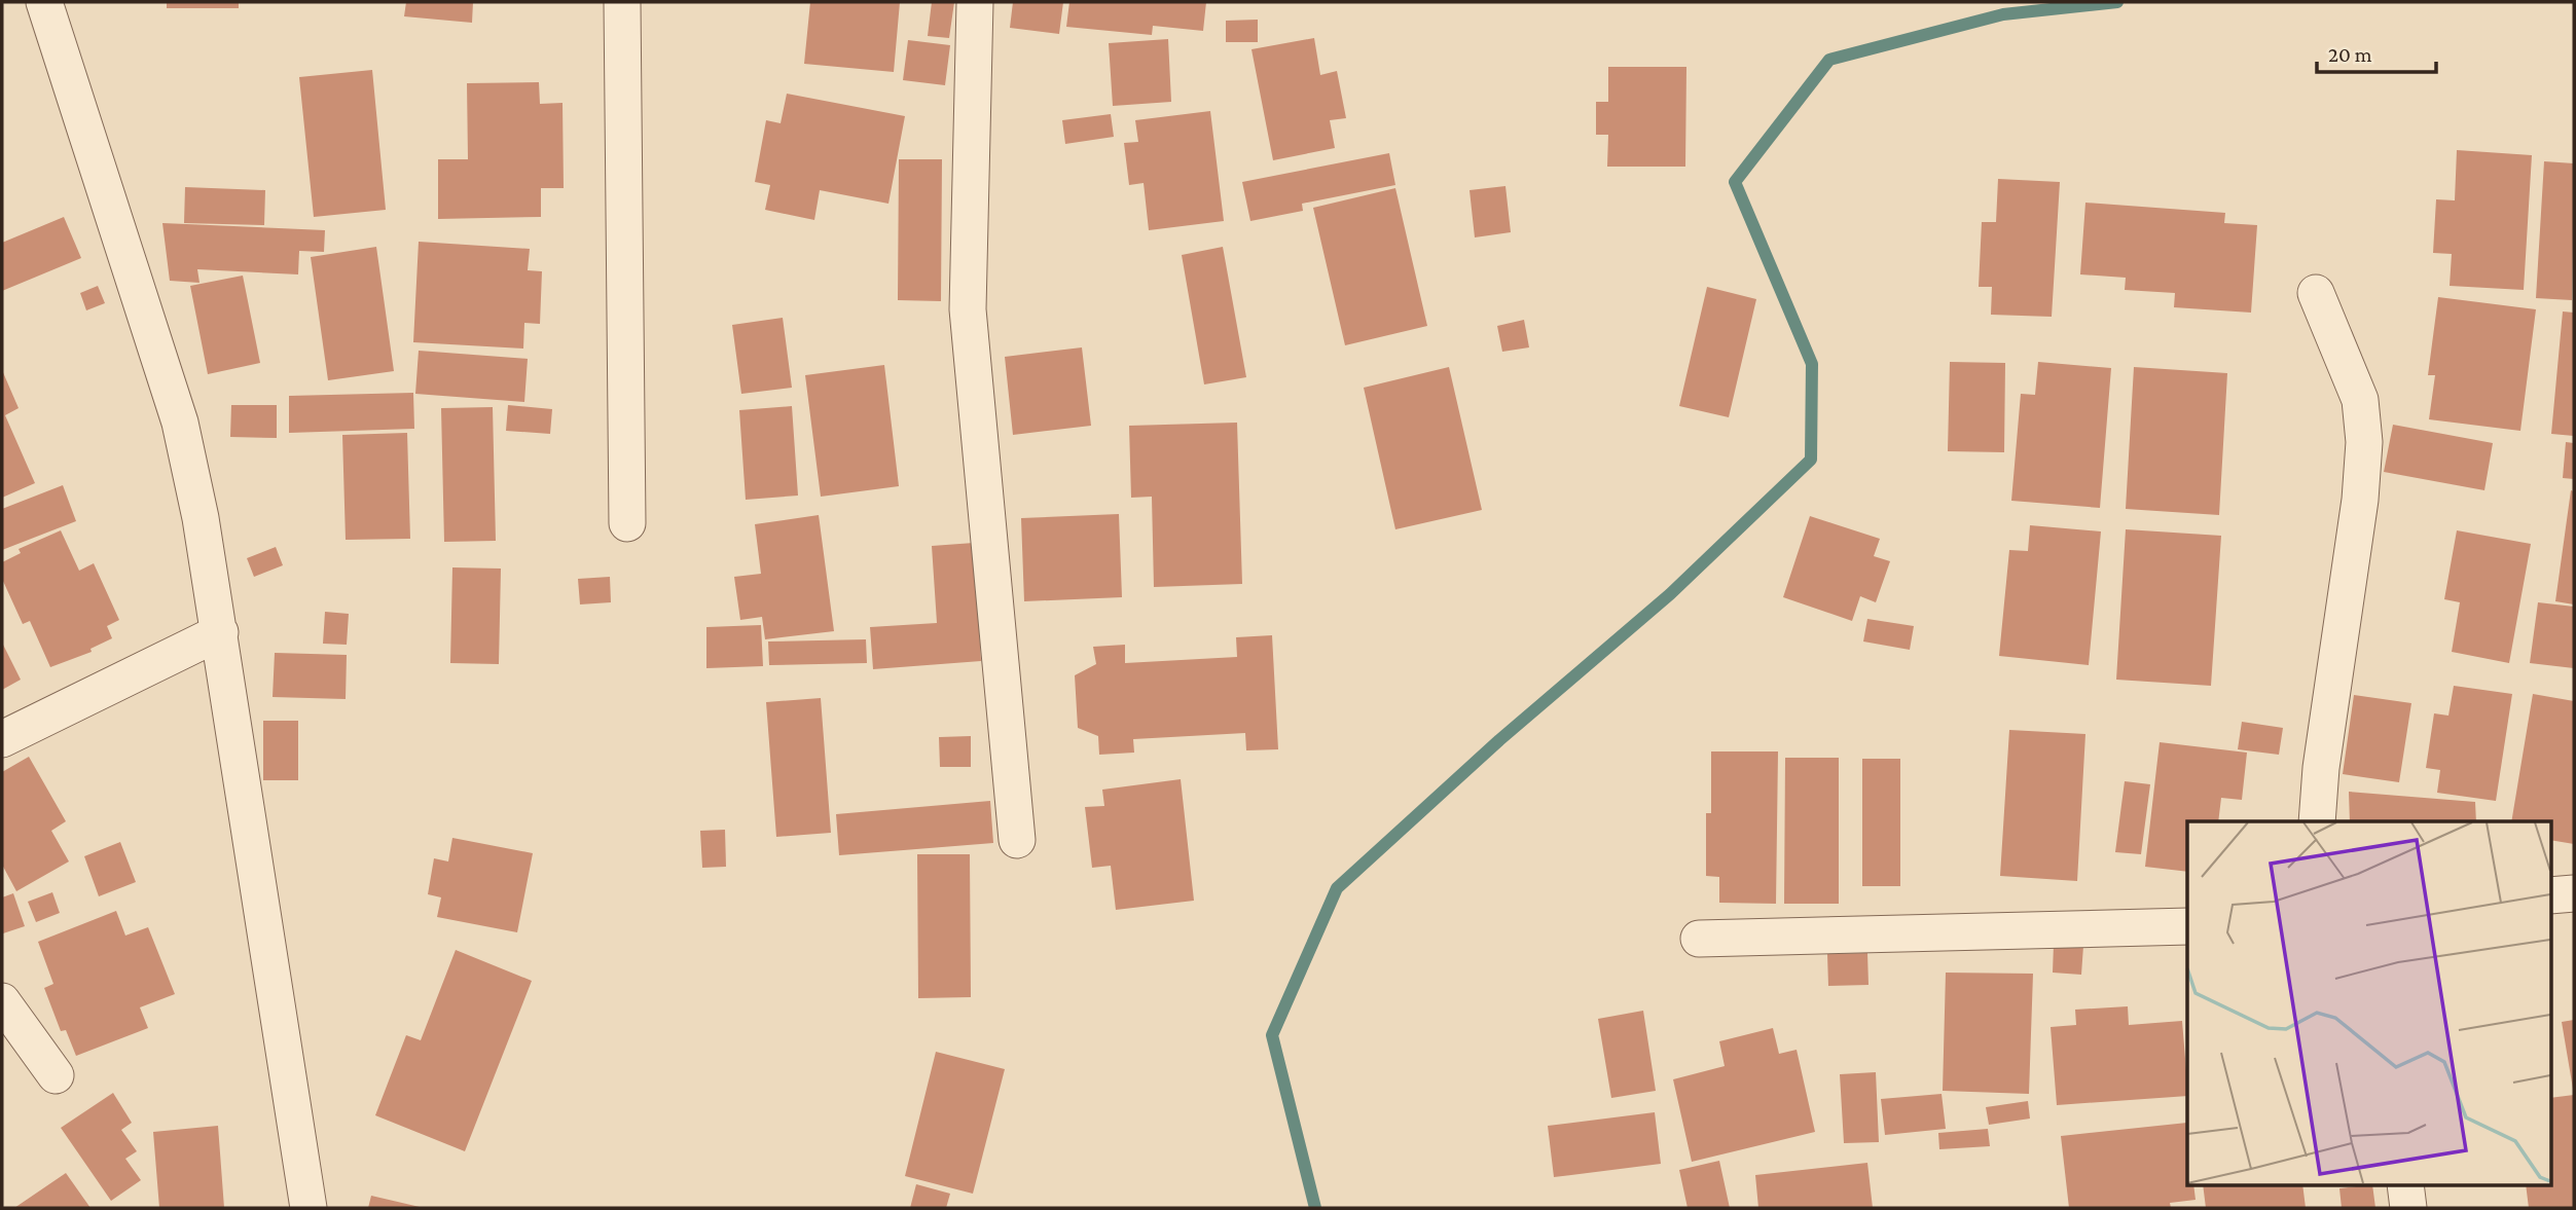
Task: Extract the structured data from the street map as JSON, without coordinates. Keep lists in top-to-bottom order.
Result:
{
  "scale_bar": "20 m"
}
